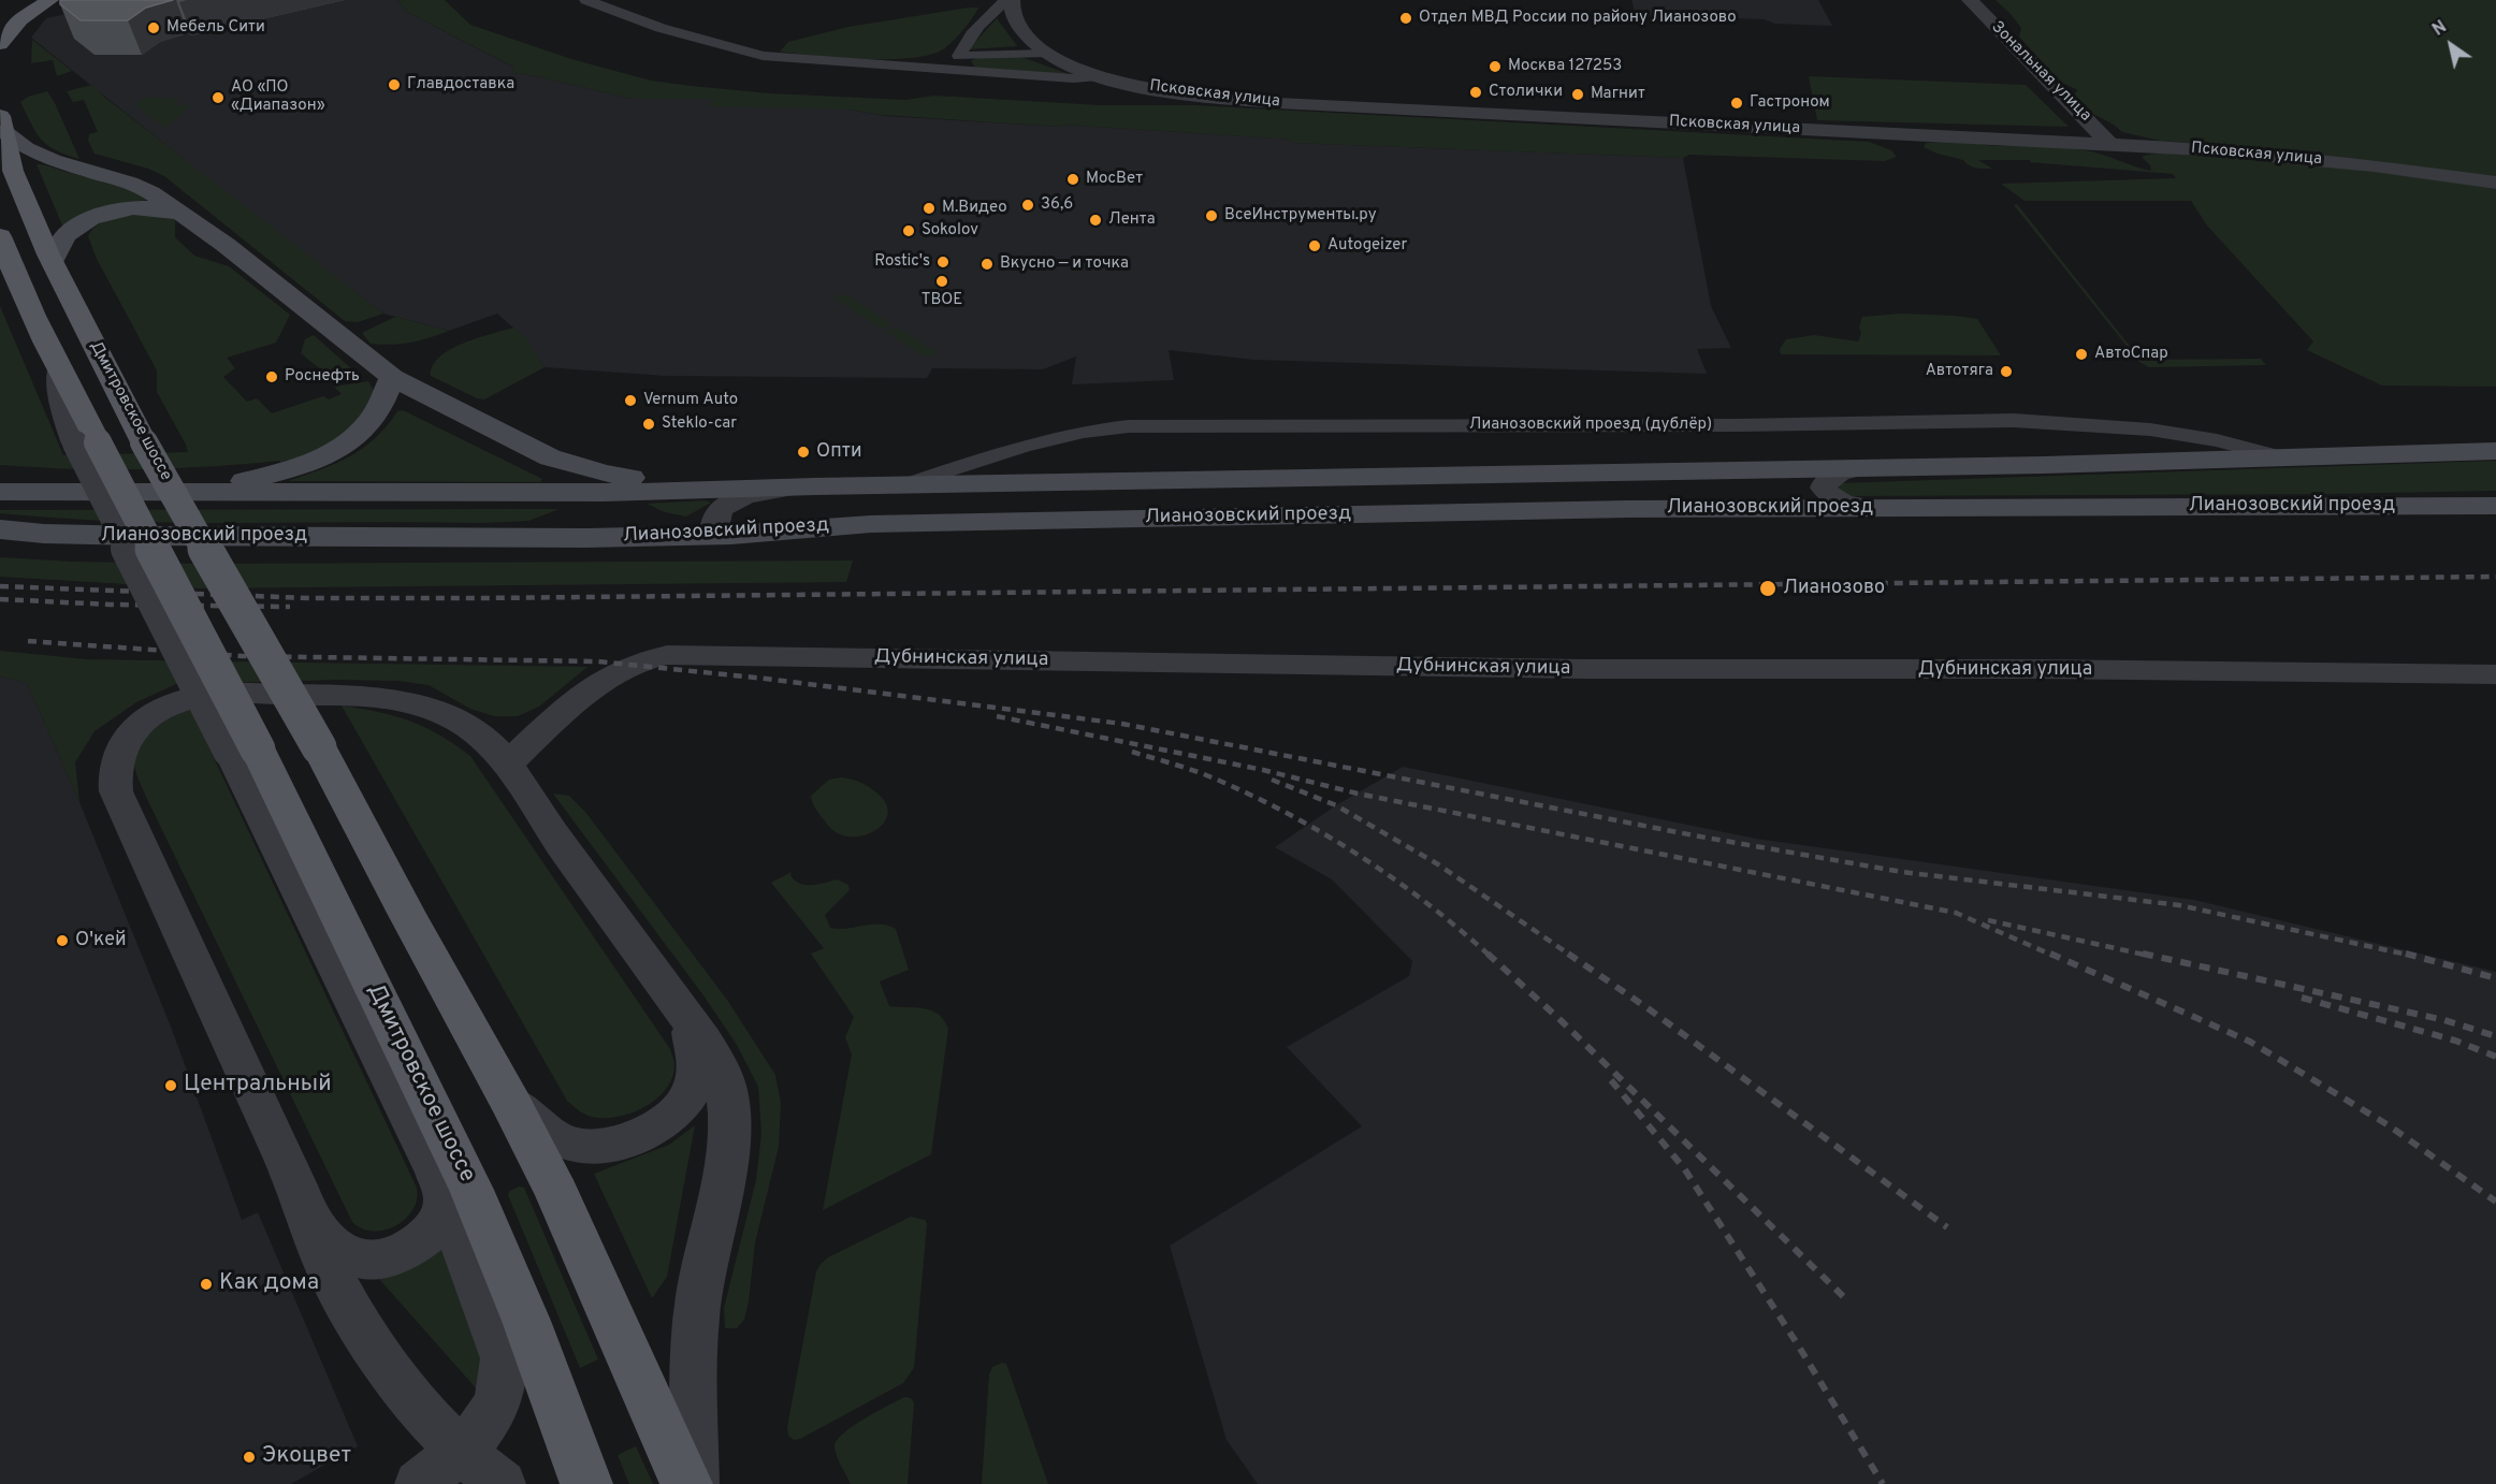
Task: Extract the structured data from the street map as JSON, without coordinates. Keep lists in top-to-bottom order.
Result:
{
  "streets": {
    "main road": ["Дмитровское шоссе", "Лианозовский проезд"],
    "street": [
      "Зональная улица",
      "Псковская улица",
      "Лианозовский проезд (дублёр)",
      "Дубнинская улица"
    ]
  },
  "crossings": [
    ["Зональная улица", "Псковская улица"],
    ["Дмитровское шоссе", "Дубнинская улица"],
    ["Лианозовский проезд (дублёр)", "Лианозовский проезд"]
  ],
  "places": [
    "Отдел МВД России по району Лианозово",
    "Мебель Сити",
    "Москва 127253",
    "Главдоставка",
    "Столички",
    "Магнит",
    "АО «ПО «Диапазон»",
    "Гастроном",
    "МосВет",
    "36,6",
    "М.Видео",
    "ВсеИнструменты.ру",
    "Лента",
    "Sokolov",
    "Autogeizer",
    "Rostic's",
    "Вкусно — и точка",
    "ТВОЕ",
    "АвтоСпар",
    "Автотяга",
    "Роснефть",
    "Vernum Аuto",
    "Steklo-car",
    "Опти",
    "Лианозово",
    "О'кей",
    "Центральный",
    "Как дома",
    "Экоцвет"
  ],
  "north": "top left"
}
